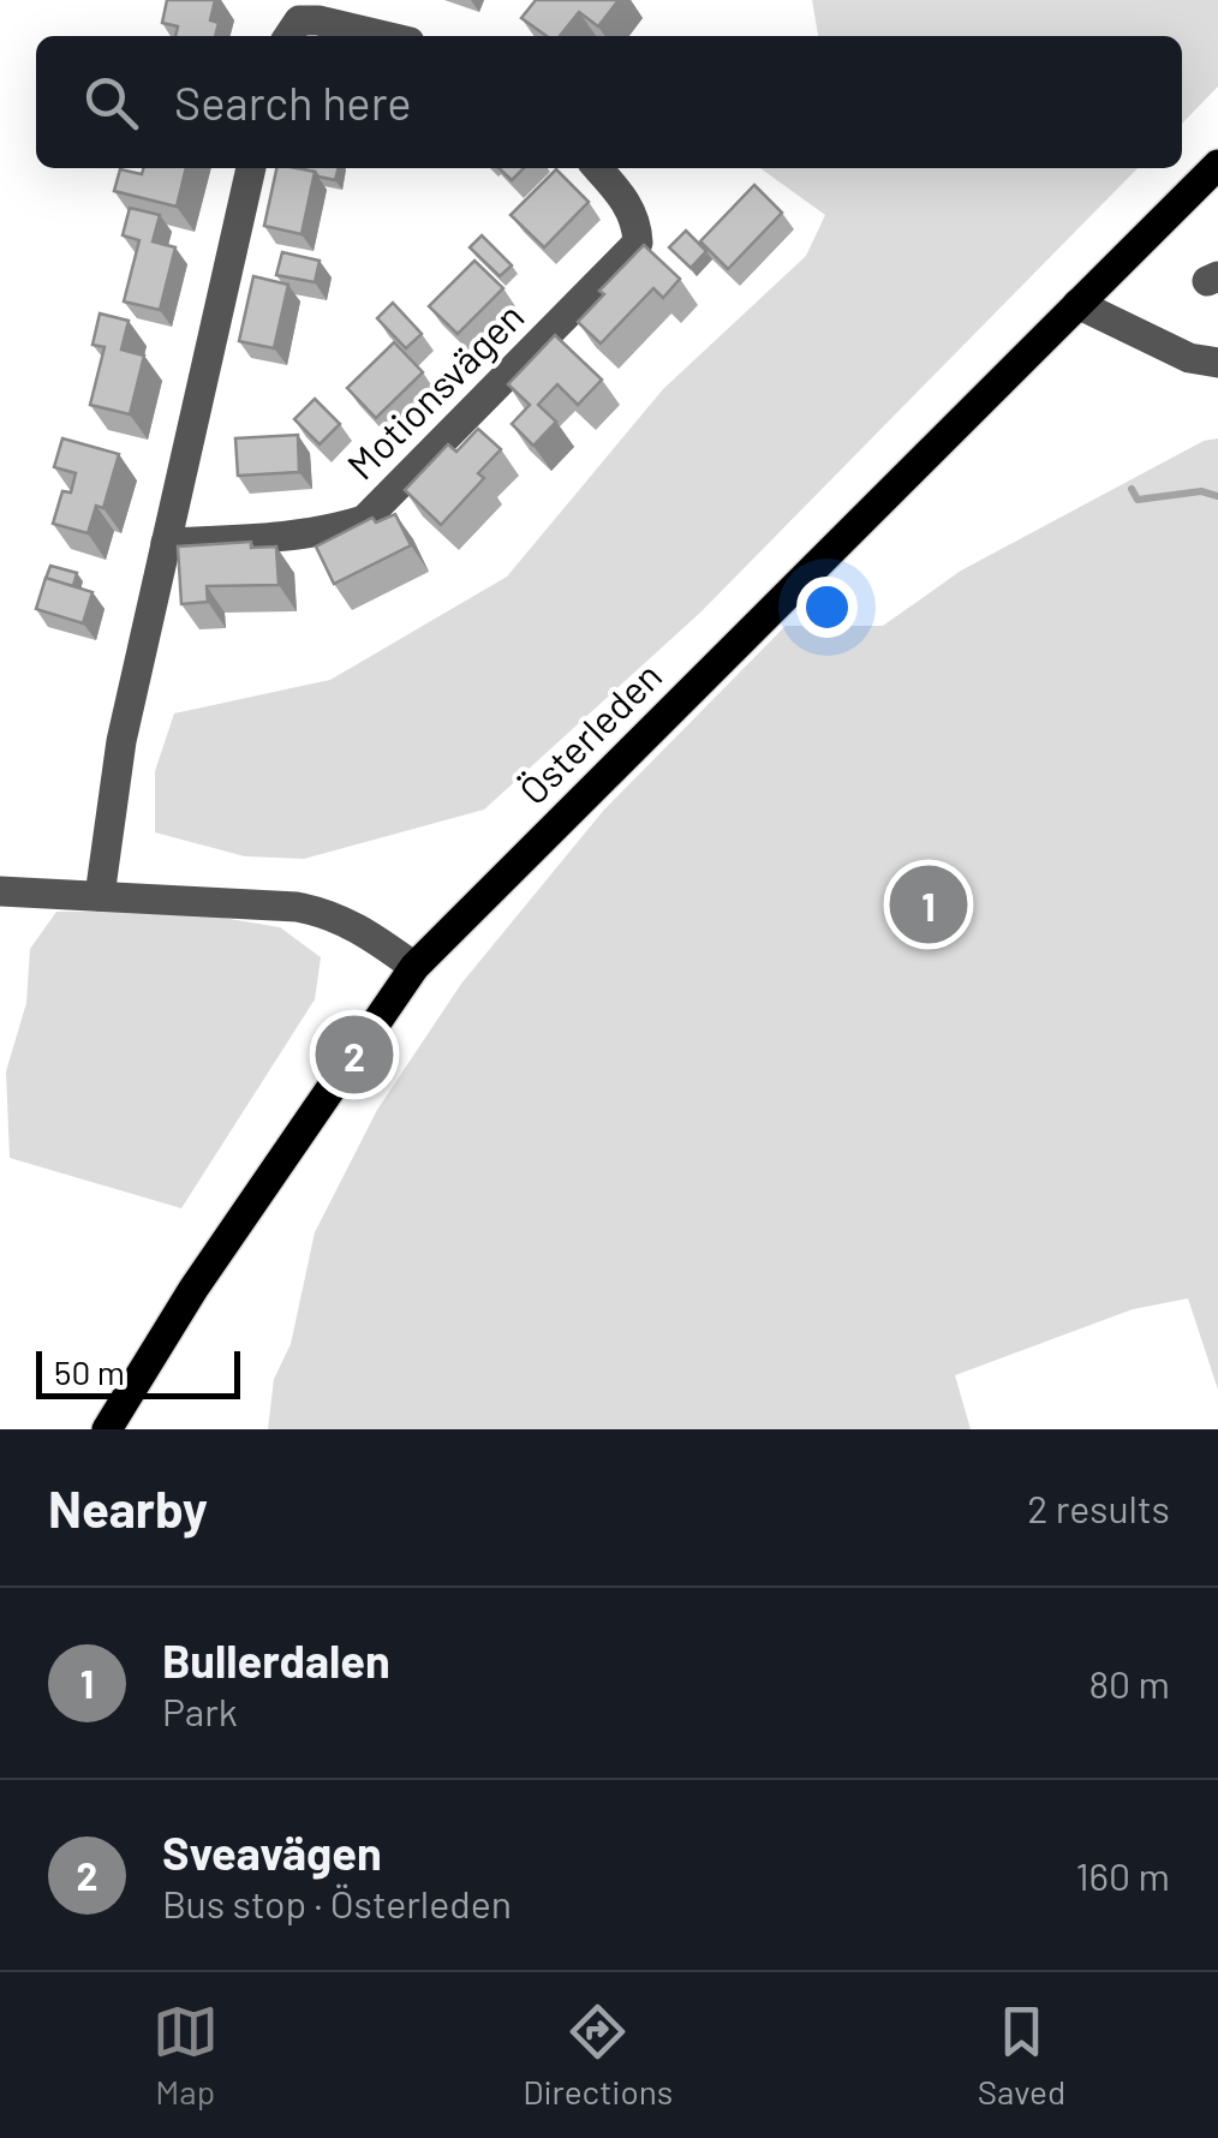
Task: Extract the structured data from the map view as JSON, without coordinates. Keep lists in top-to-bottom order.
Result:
{
  "streets": {
    "main road": ["Österleden"],
    "street": ["Motionsvägen"]
  },
  "scale_bar": "50 m",
  "page": {
    "search": "Search here",
    "pins": ["1", "2"],
    "scale": "50 m",
    "heading": ["Nearby", "2 results"],
    "list": [
      {
        "mark": "1",
        "name": "Bullerdalen",
        "note": "Park",
        "value": "80 m"
      },
      {
        "mark": "2",
        "name": "Sveavägen",
        "note": "Bus stop · Österleden",
        "value": "160 m"
      }
    ],
    "nav": ["Map", "Directions", "Saved"]
  }
}
